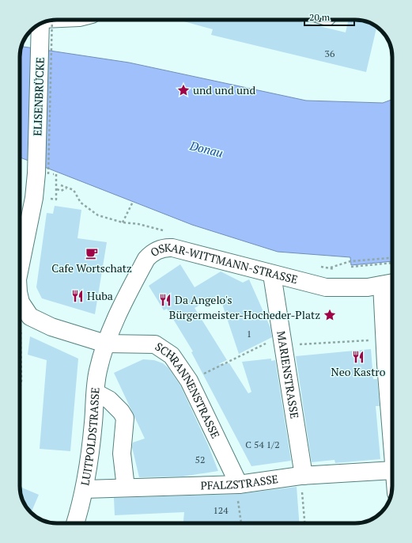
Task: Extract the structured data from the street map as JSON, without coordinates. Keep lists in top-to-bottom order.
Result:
{
  "streets": {
    "street": [
      "ELISENBRÜCKE",
      "OSKAR-WITTMANN-STRASSE",
      "MARIENSTRASSE",
      "SCHRANNENSTRASSE",
      "LUITPOLDSTRASSE",
      "PFALZSTRASSE"
    ]
  },
  "crossings": [
    ["ELISENBRÜCKE", "SCHRANNENSTRASSE"],
    ["OSKAR-WITTMANN-STRASSE", "MARIENSTRASSE"],
    ["OSKAR-WITTMANN-STRASSE", "SCHRANNENSTRASSE"],
    ["OSKAR-WITTMANN-STRASSE", "LUITPOLDSTRASSE"],
    ["MARIENSTRASSE", "PFALZSTRASSE"],
    ["SCHRANNENSTRASSE", "LUITPOLDSTRASSE"],
    ["SCHRANNENSTRASSE", "PFALZSTRASSE"],
    ["LUITPOLDSTRASSE", "PFALZSTRASSE"]
  ],
  "water": ["Donau"],
  "places": {
    "place": ["und und und", "Bürgermeister-Hocheder-Platz"],
    "cafe": ["Cafe Wortschatz"],
    "restaurant": ["Huba", "Da Angelo's", "Neo Kastro"]
  },
  "house_numbers": [
    "36",
    "1",
    "C 54 1/2",
    "52",
    "124"
  ],
  "scale_bar": "20 m"
}
